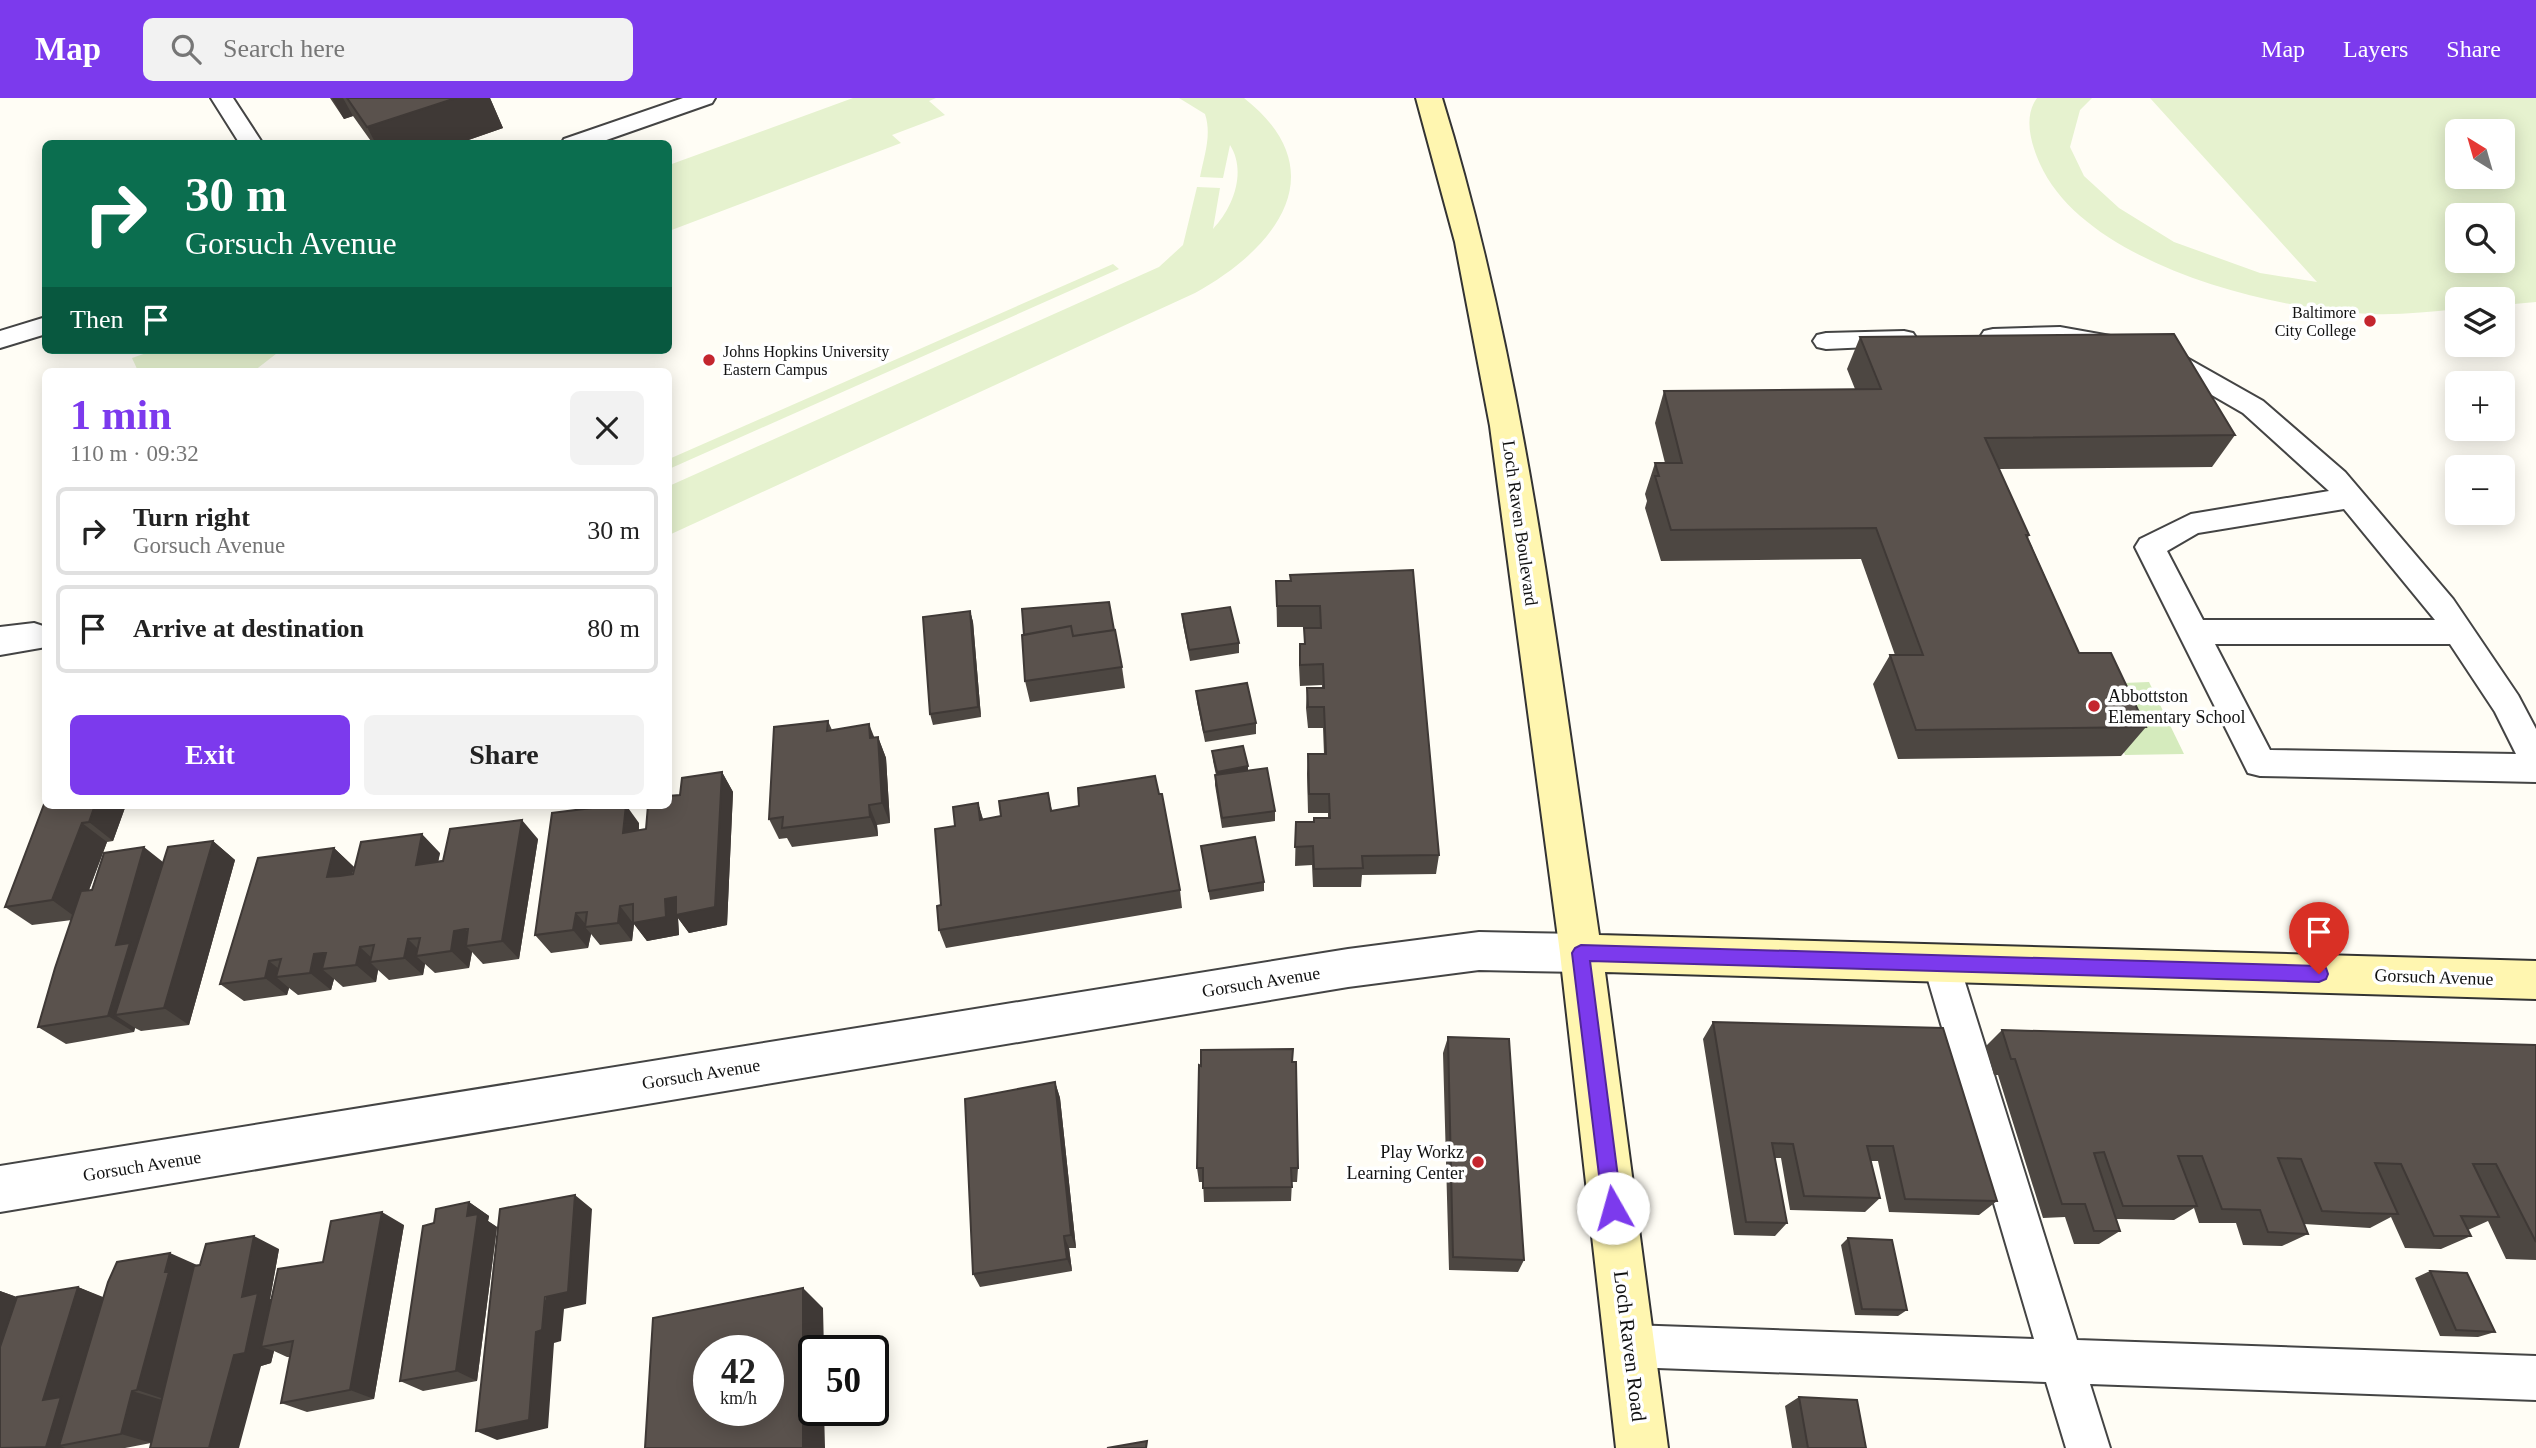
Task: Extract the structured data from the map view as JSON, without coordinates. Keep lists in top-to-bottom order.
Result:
{
  "streets": {
    "main road": ["Loch Raven Boulevard", "Gorsuch Avenue", "Loch Raven Road"]
  },
  "crossings": [
    ["Loch Raven Boulevard", "Gorsuch Avenue"],
    ["Loch Raven Boulevard", "Loch Raven Road"],
    ["Gorsuch Avenue", "Loch Raven Road"]
  ],
  "places": [
    "Baltimore City College",
    "Johns Hopkins University Eastern Campus",
    "Abbottston Elementary School",
    "Play Workz Learning Center"
  ],
  "north": "top left",
  "page": {
    "header": "Map",
    "search": "Search here",
    "nav": ["Map", "Layers", "Share"],
    "map_buttons": ["+", "−"],
    "turn": ["30 m", "Gorsuch Avenue"],
    "then": "Then",
    "heading": ["1 min", "110 m · 09:32"],
    "list": [
      {
        "name": "Turn right",
        "note": "Gorsuch Avenue",
        "value": "30 m"
      },
      {
        "name": "Arrive at destination",
        "value": "80 m"
      }
    ],
    "buttons": ["Exit", "Share"],
    "speed": "42 km/h",
    "limit": "50"
  }
}
